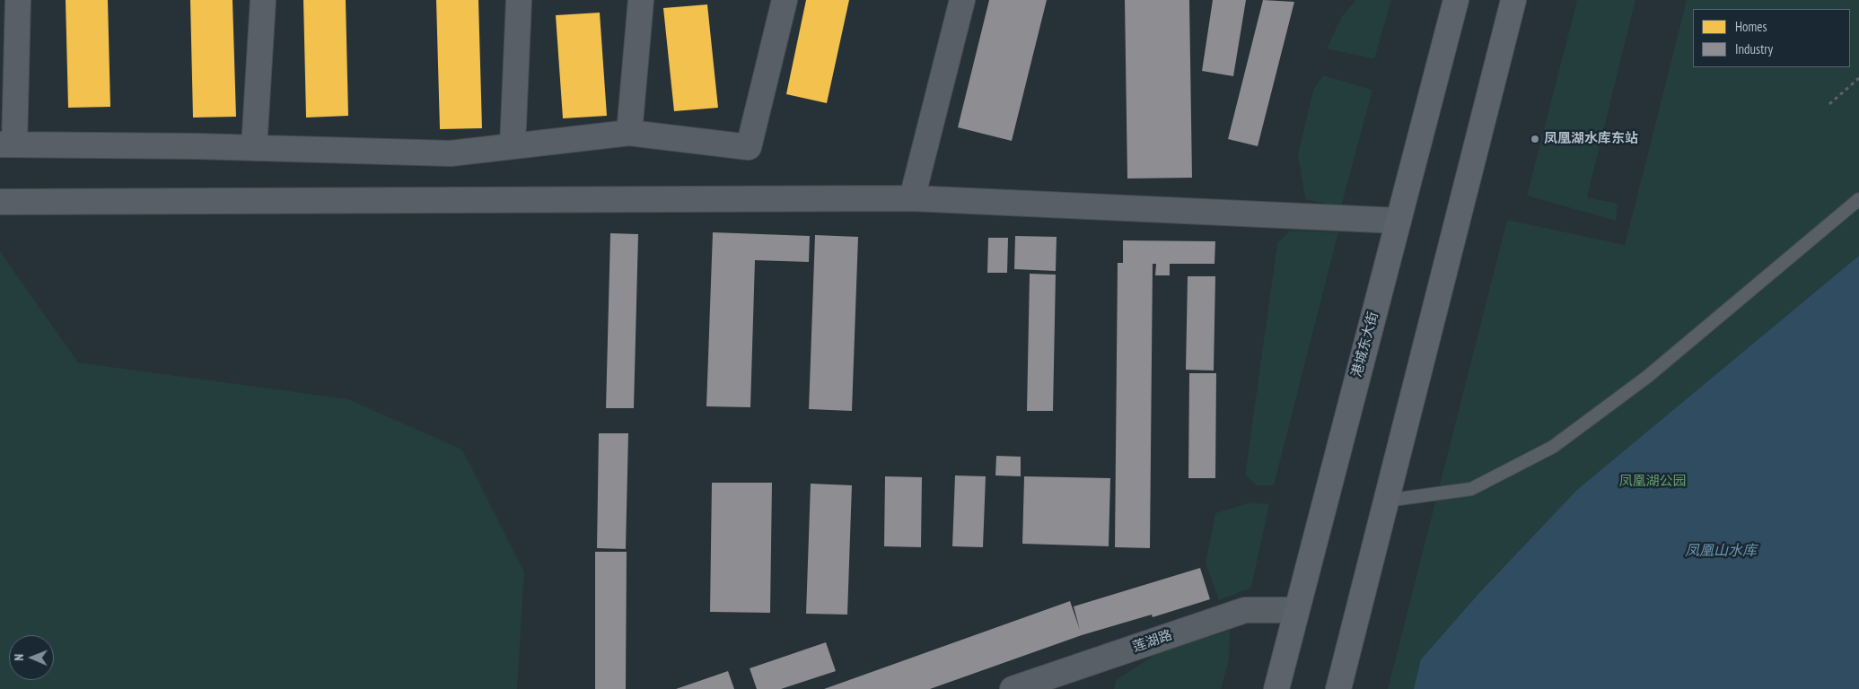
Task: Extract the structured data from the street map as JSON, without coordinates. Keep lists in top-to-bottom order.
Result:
{
  "streets": {
    "main road": ["港城东大街"],
    "street": ["莲湖路"]
  },
  "crossings": [
    ["港城东大街", "莲湖路"]
  ],
  "water": ["凤凰山水库"],
  "parks": ["凤凰湖公园"],
  "places": ["凤凰湖水库东站"],
  "legend": ["Homes", "Industry"],
  "north": "left"
}
